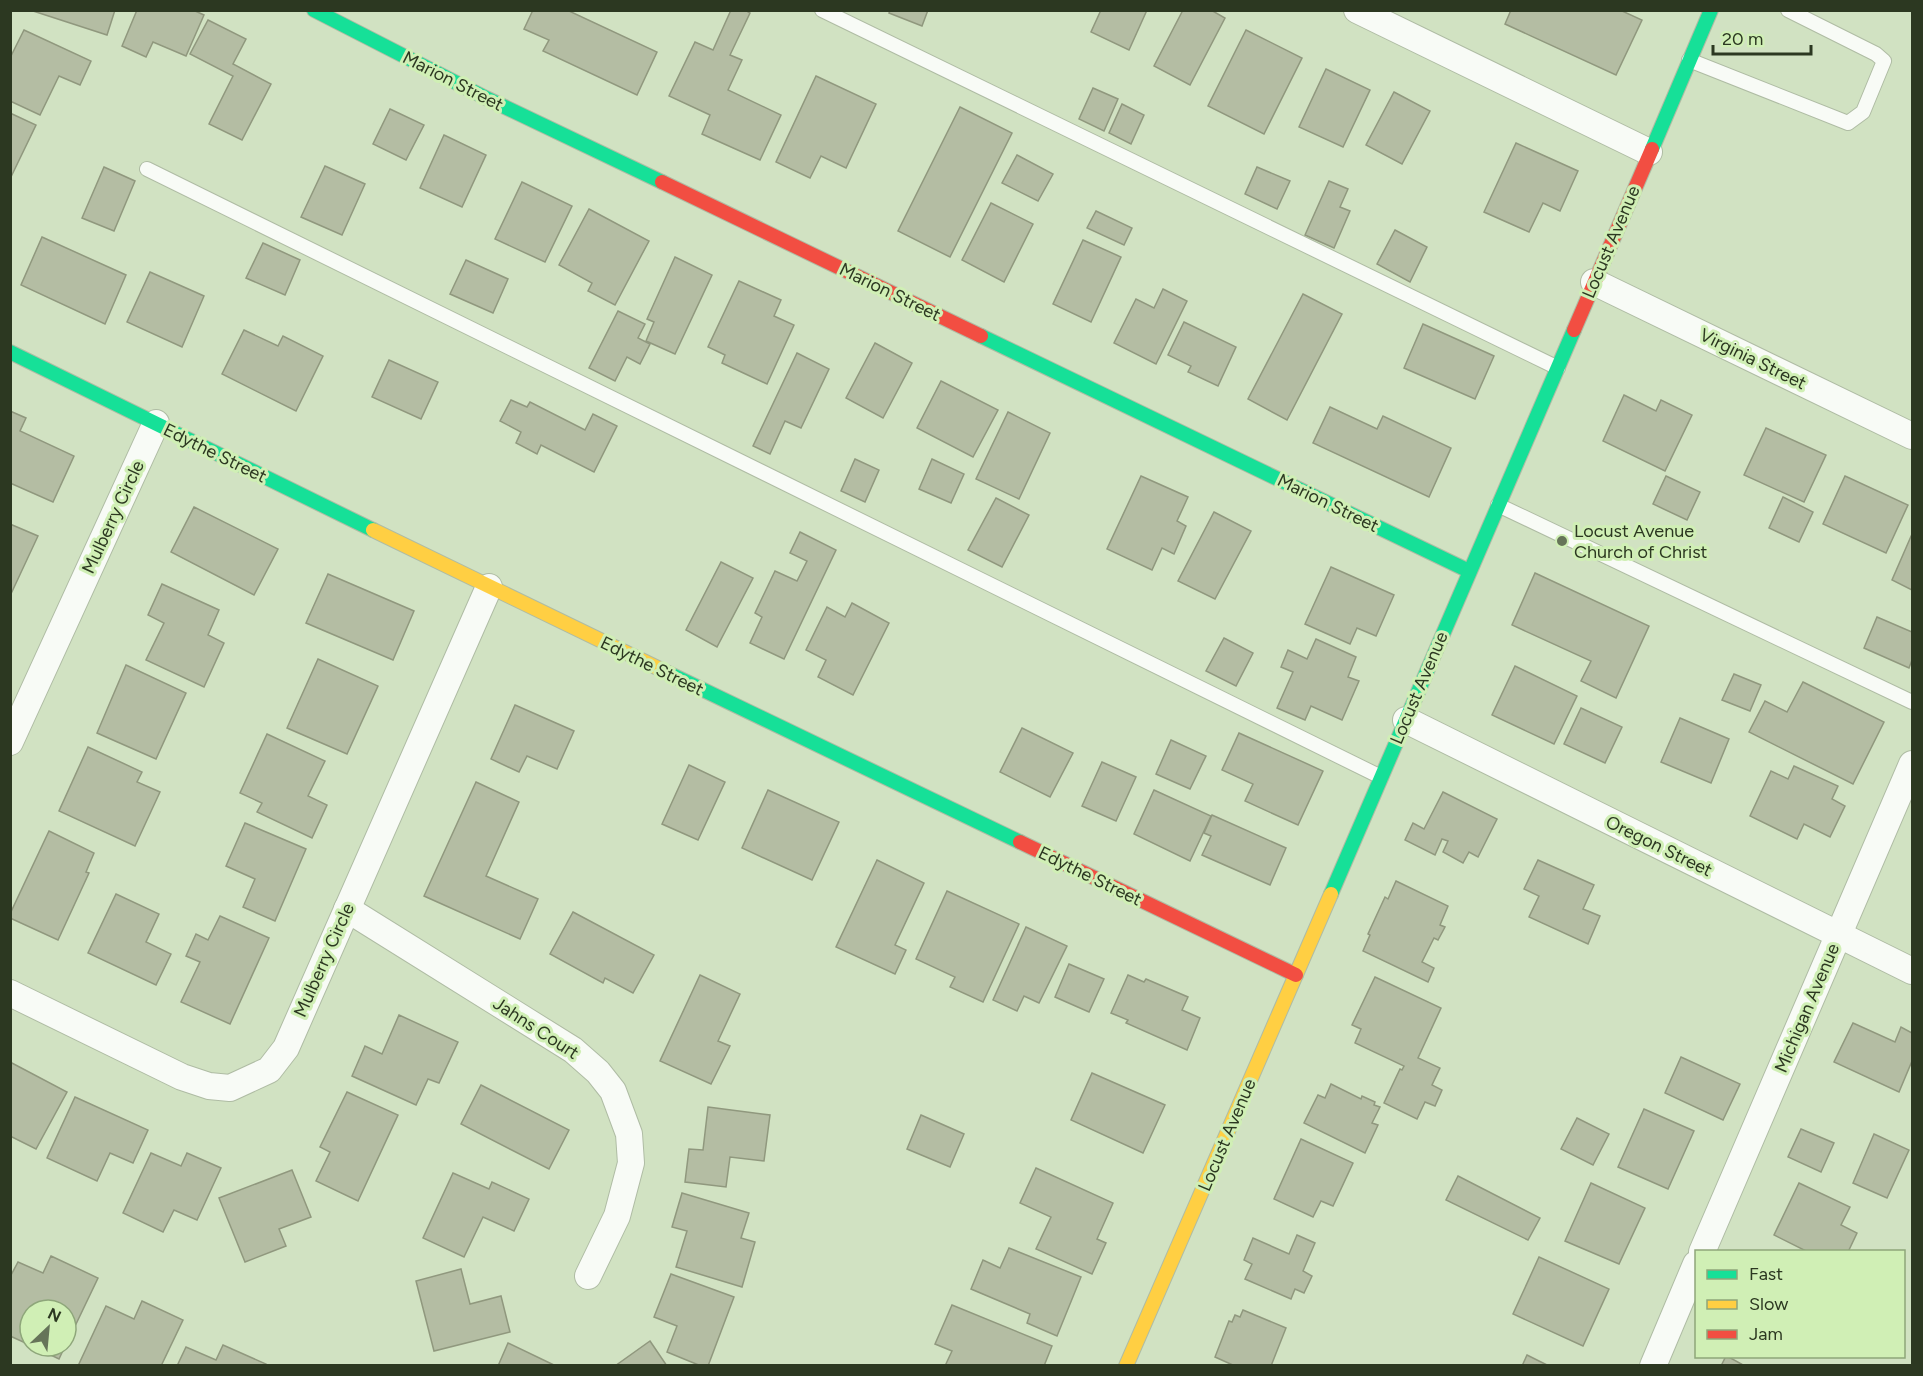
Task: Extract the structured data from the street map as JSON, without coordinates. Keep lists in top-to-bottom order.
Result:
{
  "streets": {
    "street": [
      "Marion Street",
      "Locust Avenue",
      "Virginia Street",
      "Edythe Street",
      "Mulberry Circle",
      "Oregon Street",
      "Michigan Avenue",
      "Jahns Court"
    ]
  },
  "crossings": [
    ["Marion Street", "Locust Avenue"],
    ["Locust Avenue", "Virginia Street"],
    ["Locust Avenue", "Edythe Street"],
    ["Locust Avenue", "Oregon Street"],
    ["Edythe Street", "Mulberry Circle"],
    ["Mulberry Circle", "Jahns Court"],
    ["Oregon Street", "Michigan Avenue"]
  ],
  "places": ["Locust Avenue Church of Christ"],
  "legend": ["Fast", "Slow", "Jam"],
  "scale_bar": "20 m",
  "north": "top right"
}
